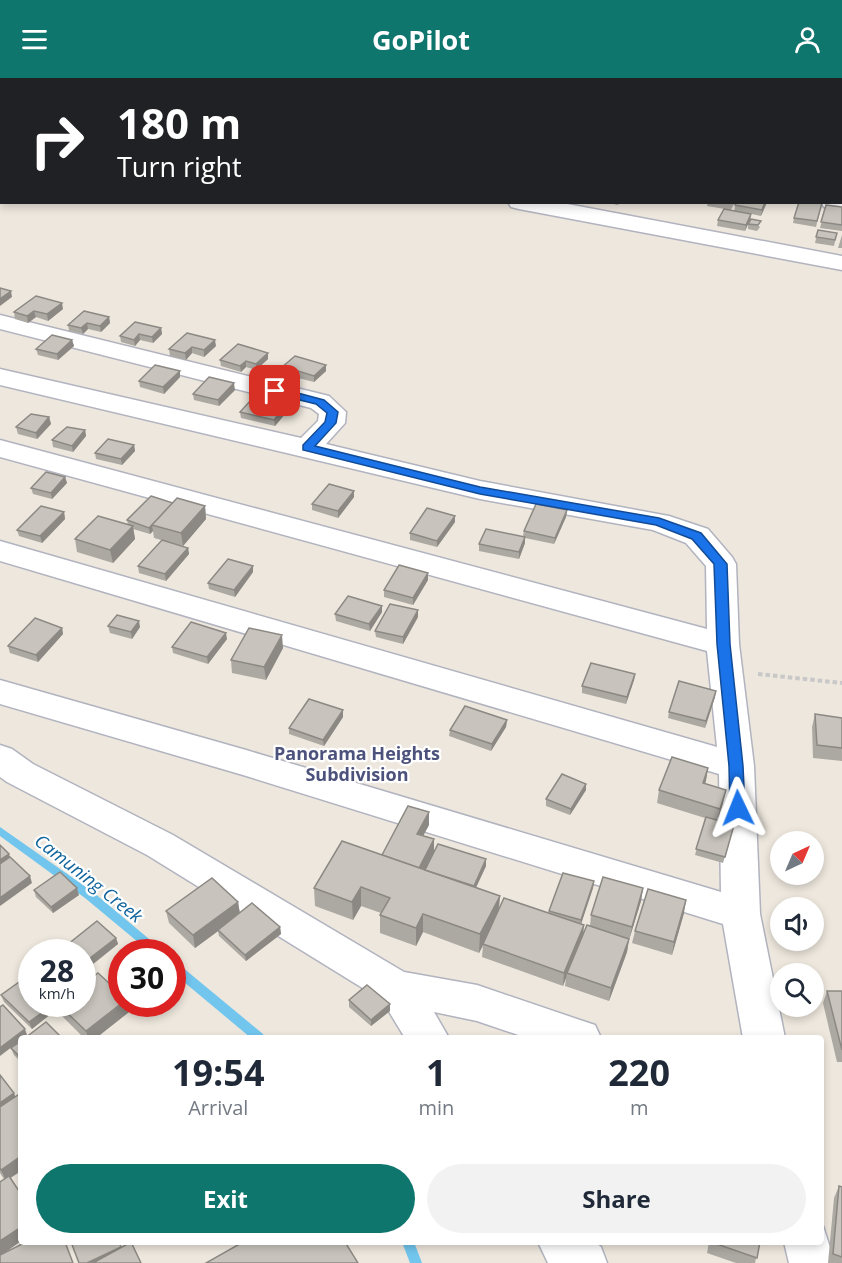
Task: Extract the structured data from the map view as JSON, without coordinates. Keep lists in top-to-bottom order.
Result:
{
  "districts": ["Panorama Heights Subdivision"],
  "water": ["Camuning Creek"],
  "north": "top right",
  "page": {
    "header": "GoPilot",
    "turn": ["180 m", "Turn right"],
    "speed": "28 km/h",
    "limit": "30",
    "eta": [
      "19:54",
      "Arrival",
      "1",
      "min",
      "220",
      "m"
    ],
    "buttons": ["Exit", "Share"]
  }
}
